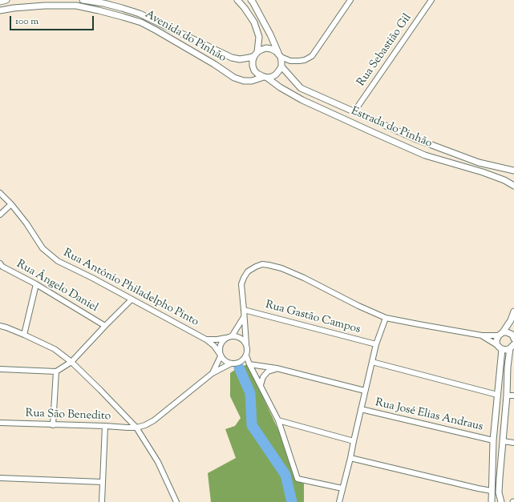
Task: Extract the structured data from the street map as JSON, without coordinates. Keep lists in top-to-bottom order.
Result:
{
  "streets": {
    "street": [
      "Avenida do Pinhão",
      "Rua Sebastião Gil",
      "Estrada do Pinhão",
      "Rua Ângelo Daniel",
      "Rua Antônio Philadelpho Pinto",
      "Rua Gastão Campos",
      "Rua São Benedito",
      "Rua José Elias Andraus"
    ]
  },
  "crossings": [
    ["Avenida do Pinhão", "Estrada do Pinhão"],
    ["Rua Sebastião Gil", "Estrada do Pinhão"]
  ],
  "scale_bar": "100 m"
}
